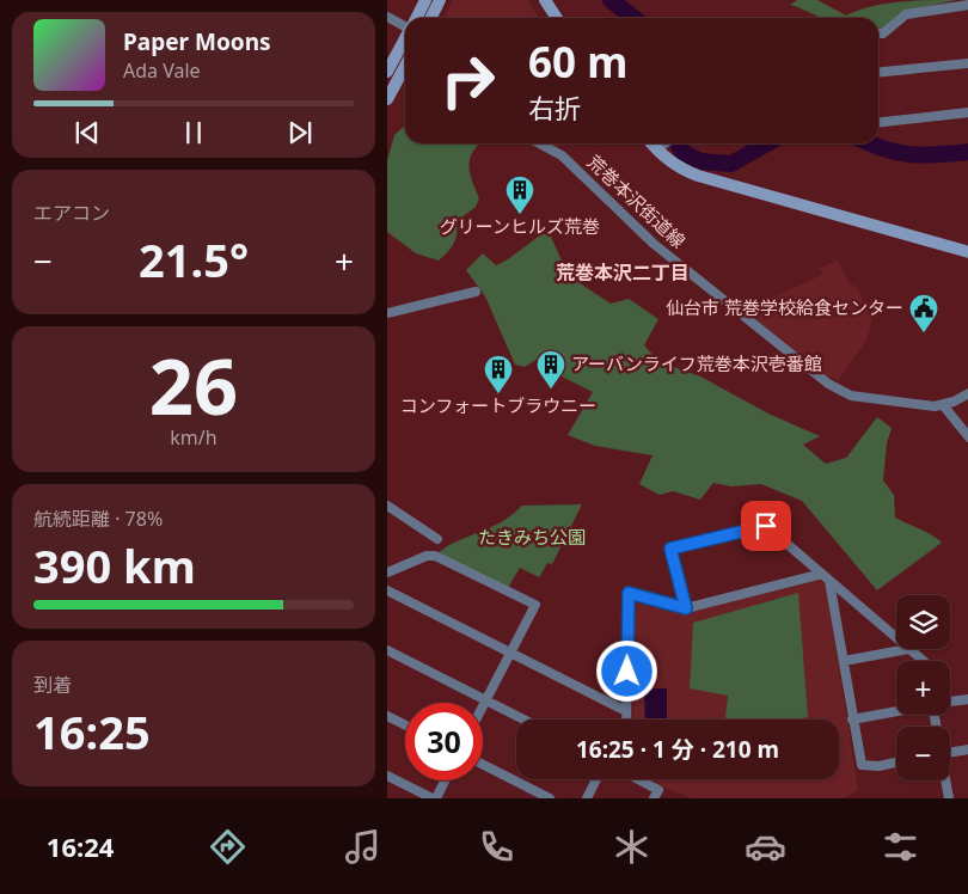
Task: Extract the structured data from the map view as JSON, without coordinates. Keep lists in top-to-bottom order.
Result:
{
  "streets": {
    "street": ["荒巻本沢街道線"]
  },
  "districts": ["荒巻本沢二丁目"],
  "parks": ["たきみち公園"],
  "places": {
    "building": ["グリーンヒルズ荒巻", "アーバンライフ荒巻本沢壱番館", "コンフォートブラウニー"],
    "public building": ["仙台市 荒巻学校給食センター"]
  },
  "page": {
    "turn": ["60 m", "右折"],
    "song": ["Paper Moons", "Ada Vale"],
    "tile": [
      "エアコン",
      ["26", "km/h"],
      ["航続距離 · 78%", "390 km"],
      ["到着", "16:25"]
    ],
    "heat": ["−", "21.5°", "+"],
    "map_buttons": ["+", "−"],
    "limit": "30",
    "trip": "16:25 · 1 分 · 210 m",
    "tabs": "16:24"
  }
}
